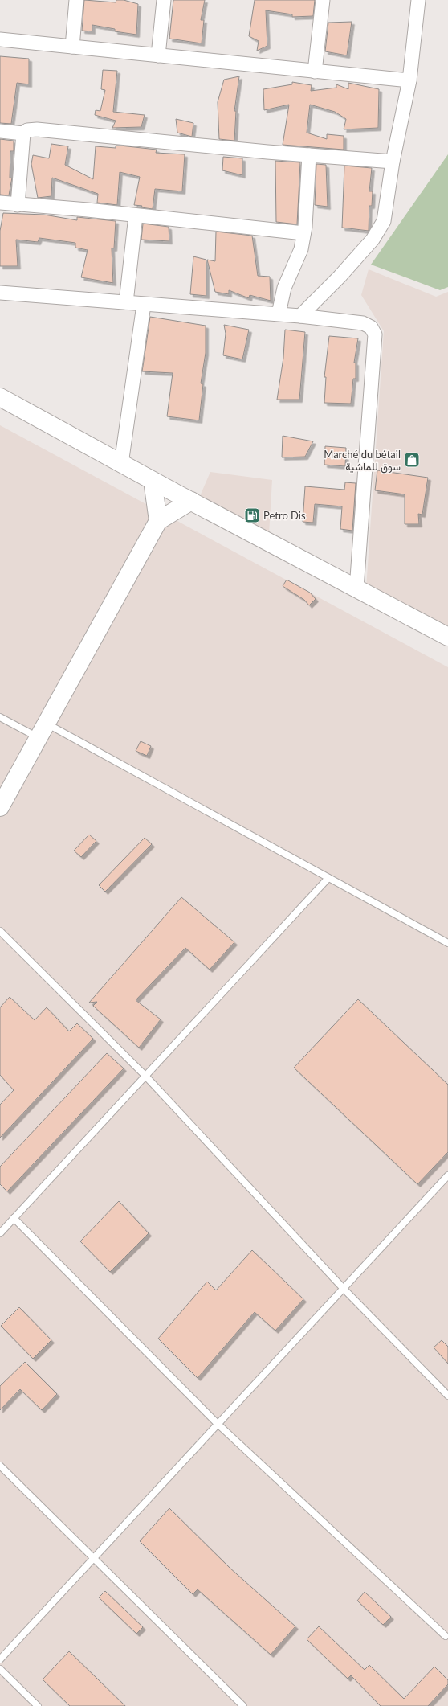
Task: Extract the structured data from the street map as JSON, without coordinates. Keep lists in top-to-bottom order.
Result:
{
  "places": {
    "shop": ["Marché du bétail سوق للماشية"],
    "fuel station": ["Petro Dis"]
  }
}
